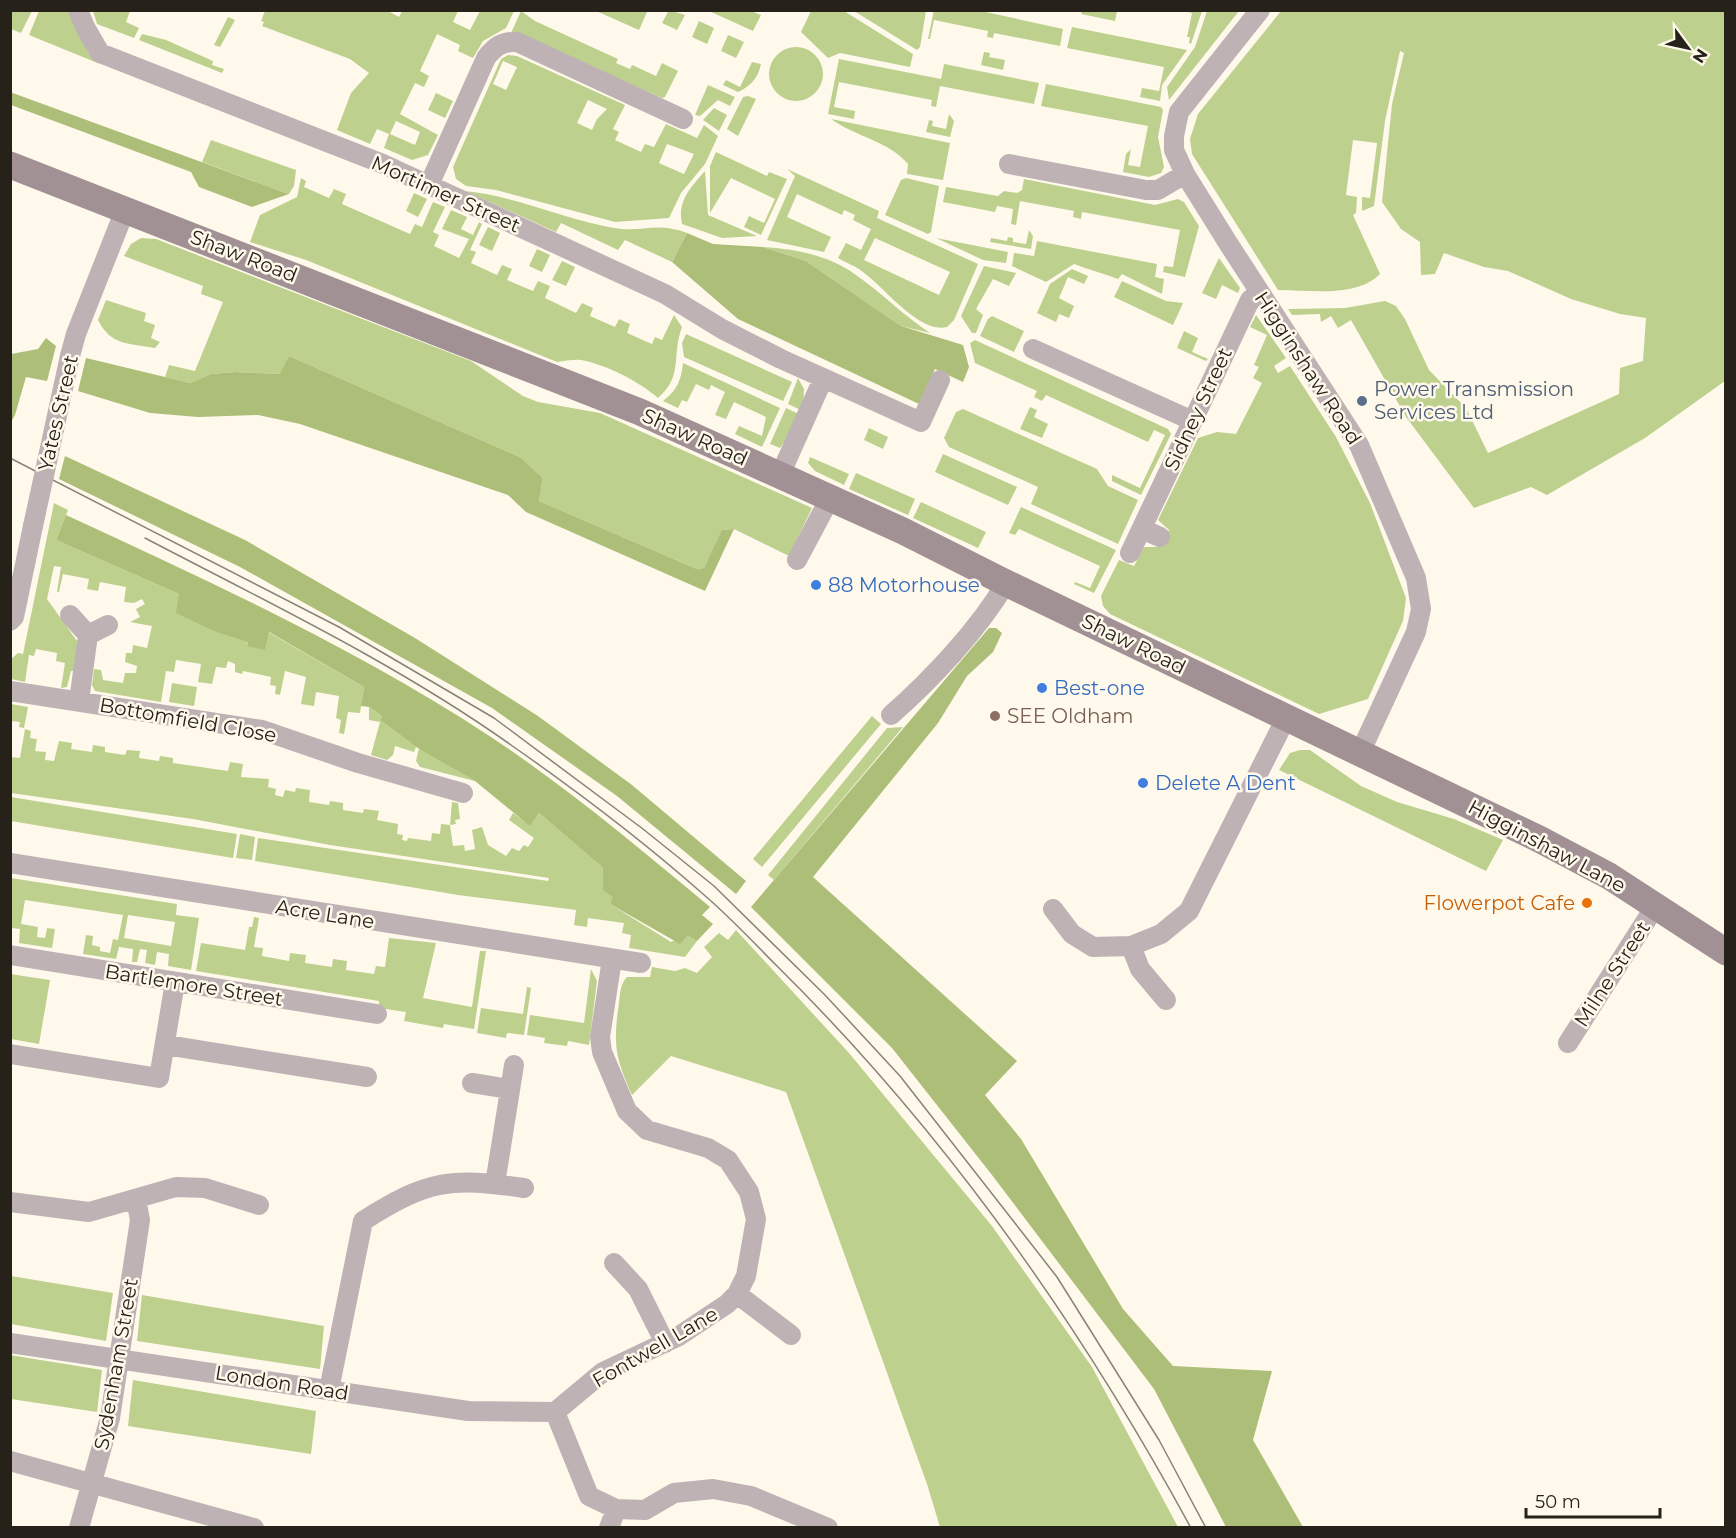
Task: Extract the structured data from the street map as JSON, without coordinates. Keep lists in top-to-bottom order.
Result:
{
  "streets": {
    "main road": ["Shaw Road", "Higginshaw Lane"],
    "street": [
      "Mortimer Street",
      "Higginshaw Road",
      "Sidney Street",
      "Yates Street",
      "Bottomfield Close",
      "Acre Lane",
      "Milne Street",
      "Bartlemore Street",
      "Fontwell Lane",
      "Sydenham Street",
      "London Road"
    ]
  },
  "crossings": [
    ["Shaw Road", "Higginshaw Road"],
    ["Shaw Road", "Yates Street"],
    ["Shaw Road", "Higginshaw Lane"],
    ["Higginshaw Road", "Sidney Street"],
    ["Higginshaw Road", "Higginshaw Lane"],
    ["Higginshaw Lane", "Milne Street"],
    ["Acre Lane", "Fontwell Lane"],
    ["Fontwell Lane", "London Road"],
    ["Sydenham Street", "London Road"]
  ],
  "places": [
    "Power Transmission Services Ltd",
    "88 Motorhouse",
    "Best-one",
    "SEE Oldham",
    "Delete A Dent",
    "Flowerpot Cafe"
  ],
  "scale_bar": "50 m",
  "north": "bottom right"
}
